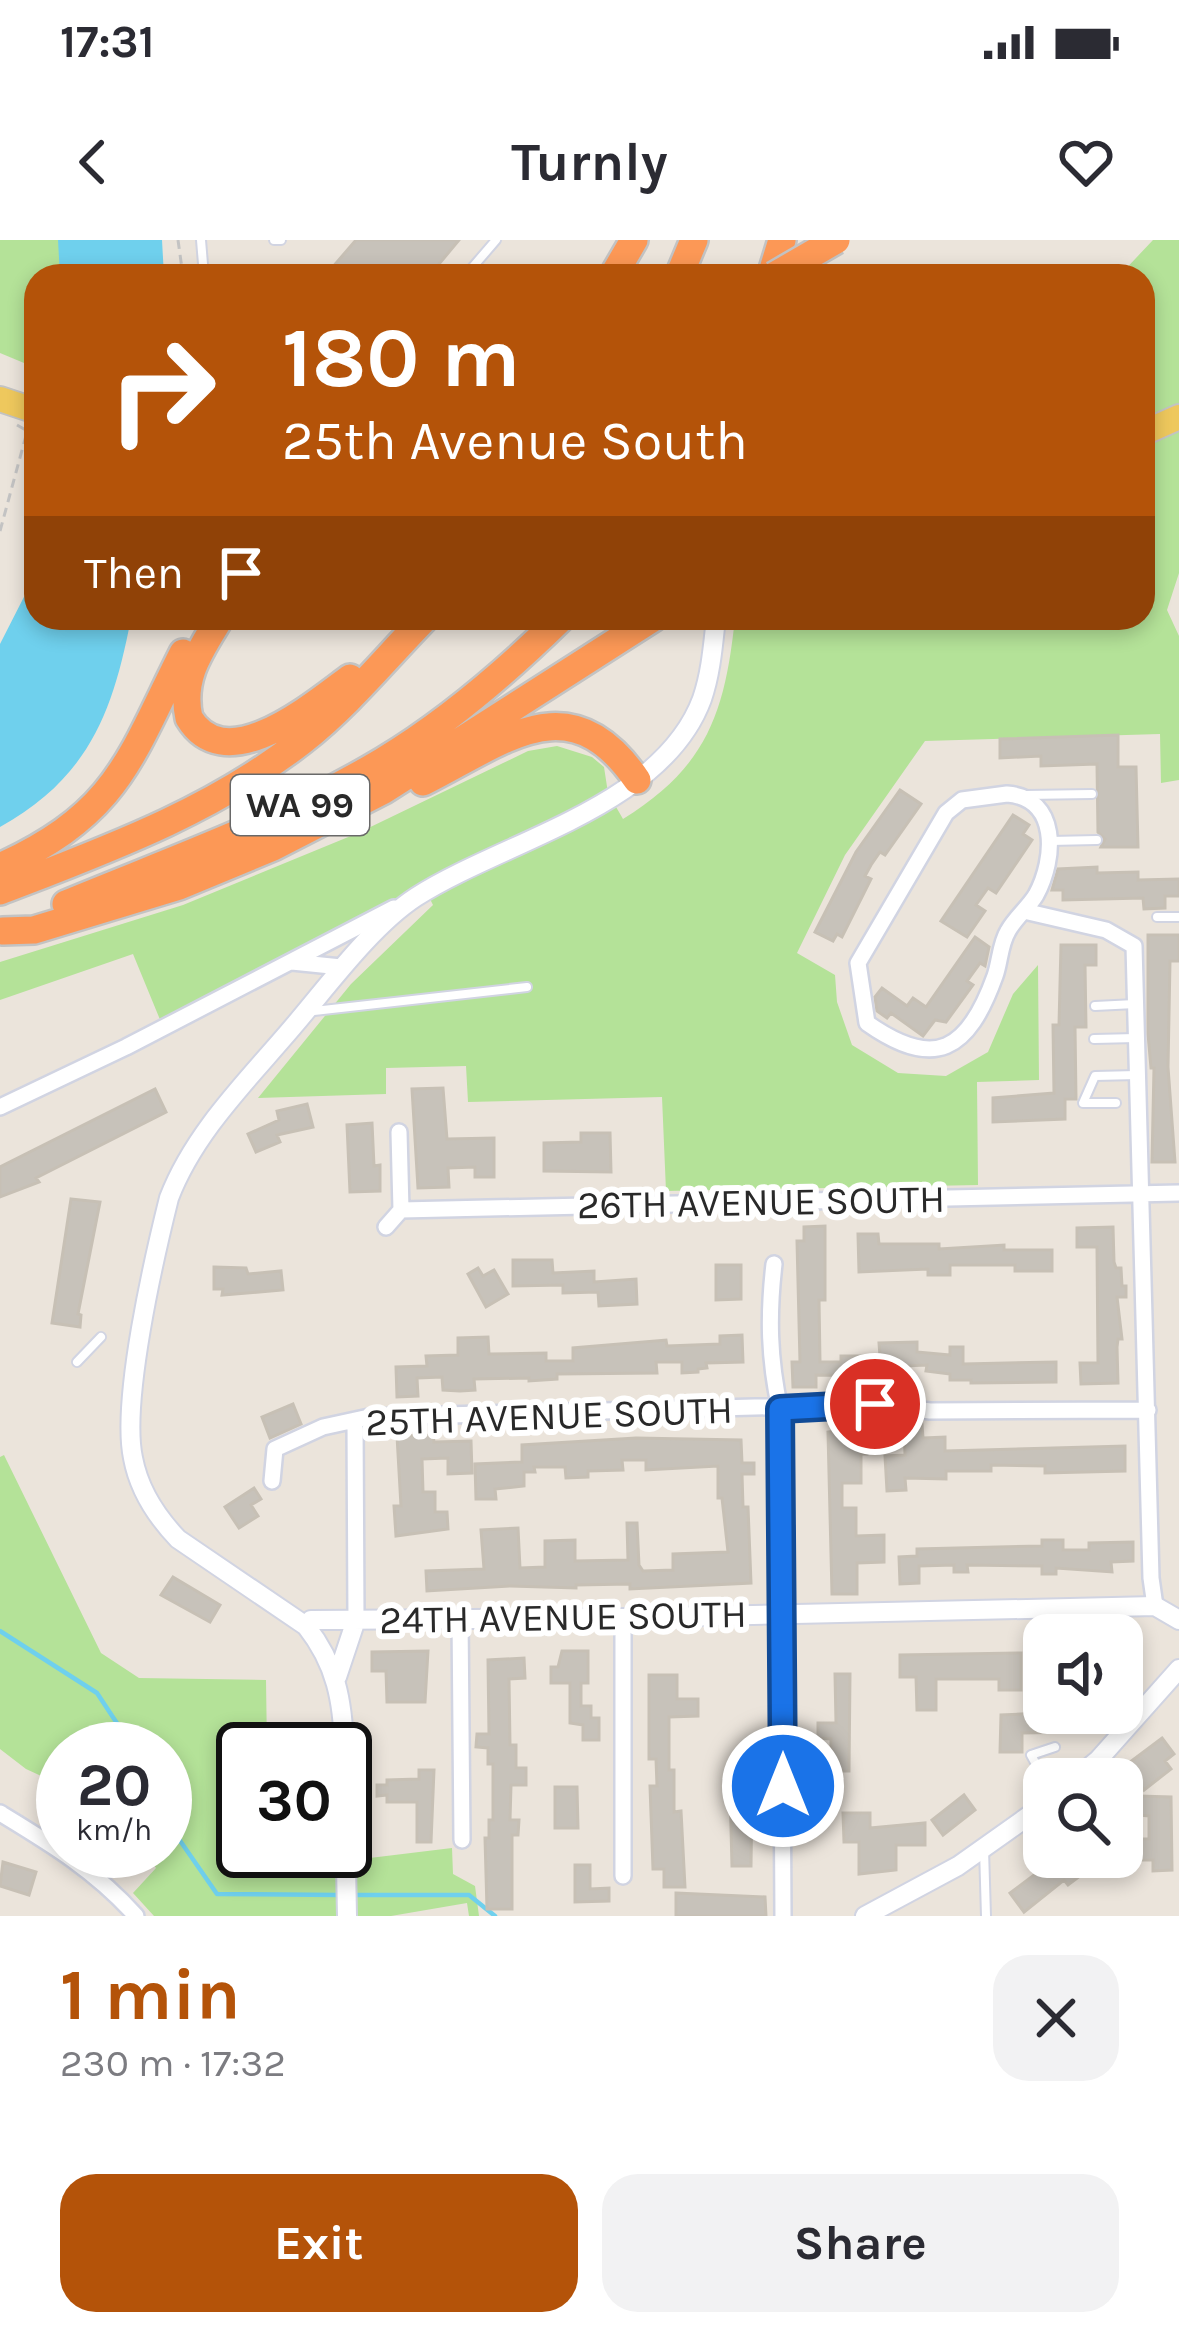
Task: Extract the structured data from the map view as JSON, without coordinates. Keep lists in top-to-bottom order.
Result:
{
  "streets": {
    "highway": ["WA 99"],
    "street": ["26TH AVENUE SOUTH", "25TH AVENUE SOUTH", "24TH AVENUE SOUTH"]
  },
  "page": {
    "status": "17:31",
    "header": "Turnly",
    "turn": ["180 m", "25th Avenue South"],
    "then": "Then",
    "speed": "20 km/h",
    "limit": "30",
    "heading": ["1 min", "230 m · 17:32"],
    "buttons": ["Exit", "Share"]
  }
}
